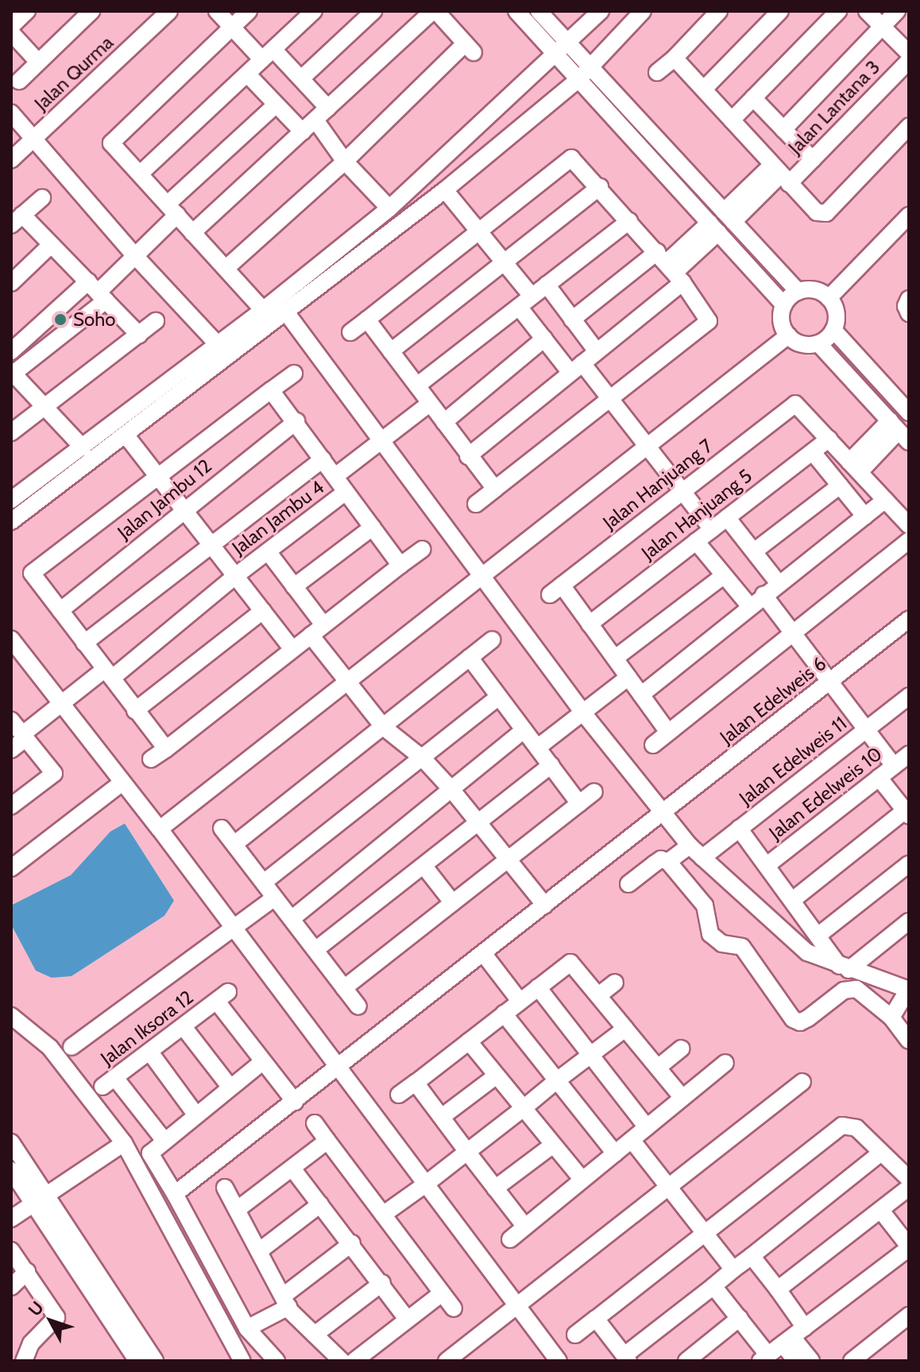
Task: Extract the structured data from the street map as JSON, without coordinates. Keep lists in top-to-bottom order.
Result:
{
  "streets": {
    "street": [
      "Jalan Qurma",
      "Jalan Lantana 3",
      "Jalan Hanjuang 7",
      "Jalan Jambu 12",
      "Jalan Hanjuang 5",
      "Jalan Jambu 4",
      "Jalan Edelweis 6",
      "Jalan Edelweis 11",
      "Jalan Edelweis 10",
      "Jalan Iksora 12"
    ]
  },
  "crossings": [
    ["Jalan Hanjuang 7", "Jalan Hanjuang 5"],
    ["Jalan Edelweis 6", "Jalan Iksora 12"]
  ],
  "places": ["Soho"],
  "north": "top left"
}
